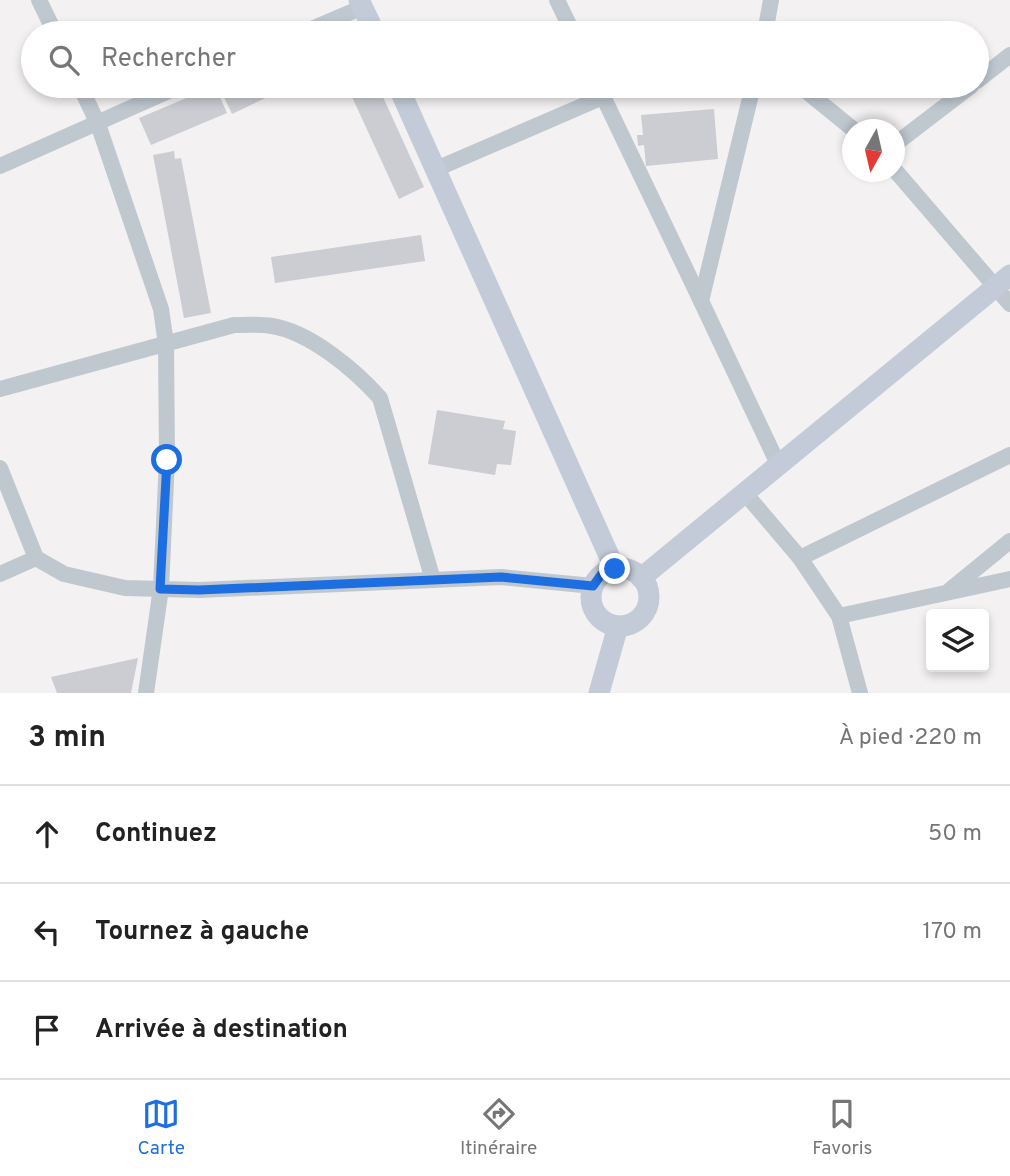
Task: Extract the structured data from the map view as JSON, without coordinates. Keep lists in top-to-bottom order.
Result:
{
  "north": "bottom",
  "page": {
    "search": "Rechercher",
    "heading": ["3 min", "À pied · 220 m"],
    "list": [
      ["Continuez", "50 m"],
      ["Tournez à gauche", "170 m"],
      "Arrivée à destination"
    ],
    "nav": ["Carte", "Itinéraire", "Favoris"]
  }
}
